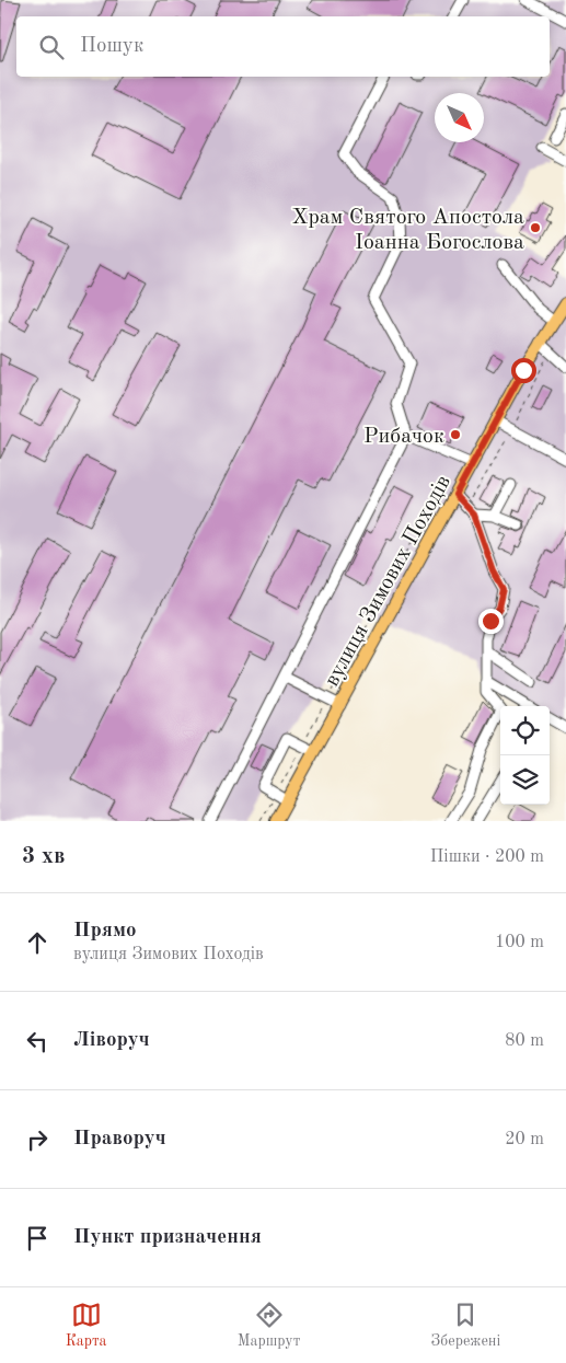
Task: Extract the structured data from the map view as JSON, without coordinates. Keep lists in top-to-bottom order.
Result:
{
  "streets": {
    "main road": ["вулиця Зимових Походів"]
  },
  "places": ["Храм Святого Апостола Іоанна Богослова", "Рибачок"],
  "north": "bottom right",
  "page": {
    "search": "Пошук",
    "heading": ["3 хв", "Пішки · 200 m"],
    "list": [
      ["Прямо", "вулиця Зимових Походів", "100 m"],
      ["Ліворуч", "80 m"],
      ["Праворуч", "20 m"],
      "Пункт призначення"
    ],
    "nav": ["Карта", "Маршрут", "Збережені"]
  }
}
